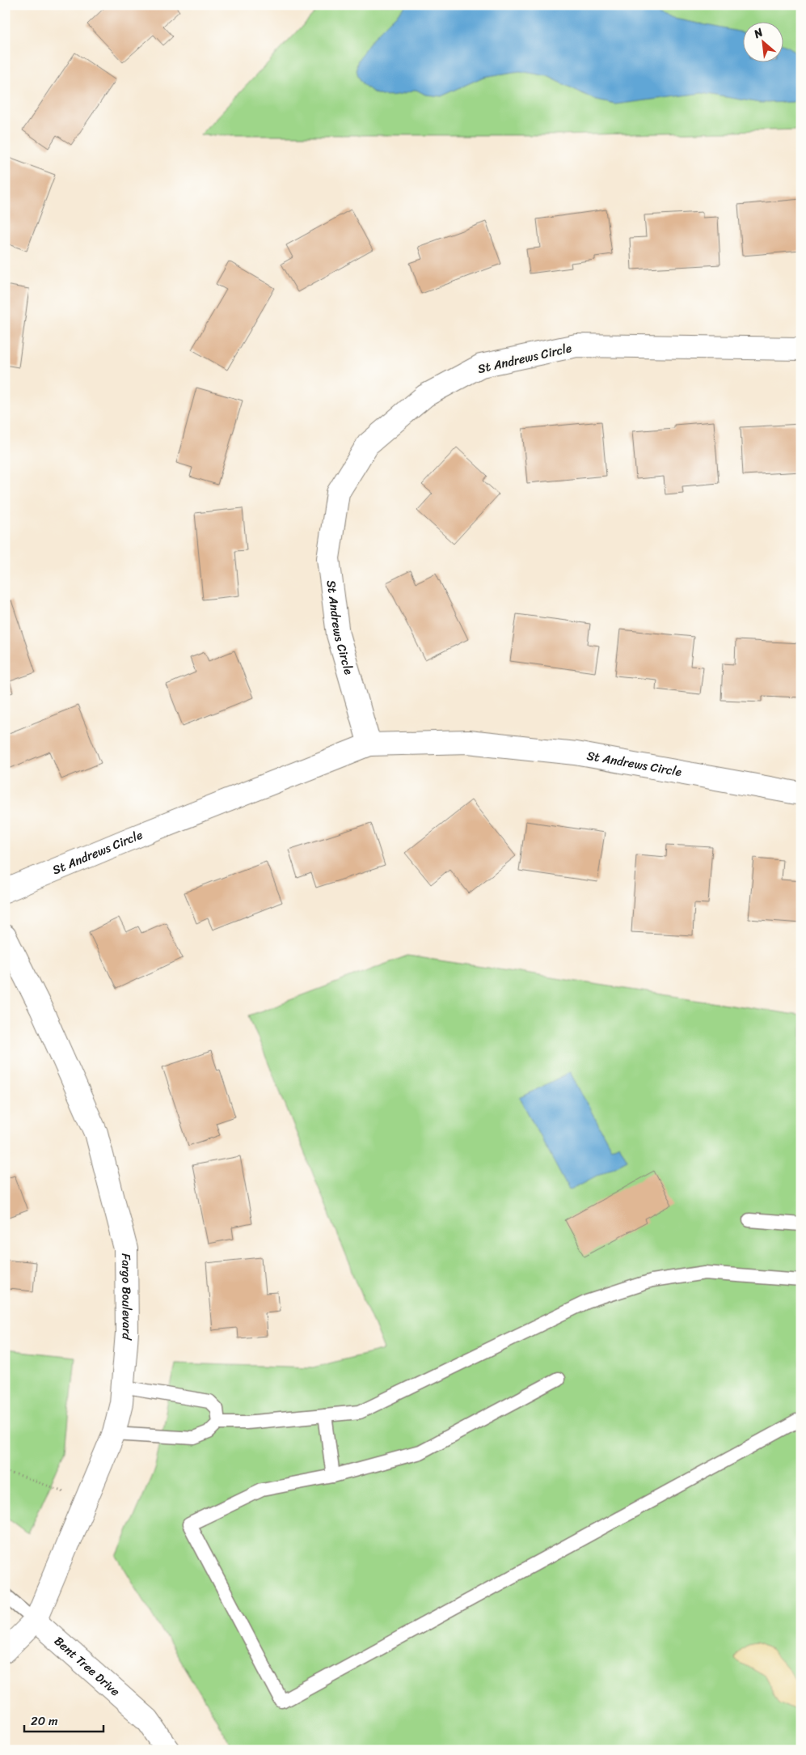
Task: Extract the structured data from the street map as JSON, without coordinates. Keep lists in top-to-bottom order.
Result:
{
  "streets": {
    "street": ["St Andrews Circle", "Fargo Boulevard", "Bent Tree Drive"]
  },
  "crossings": [
    ["Fargo Boulevard", "Bent Tree Drive"]
  ],
  "scale_bar": "20 m",
  "north": "top left"
}
